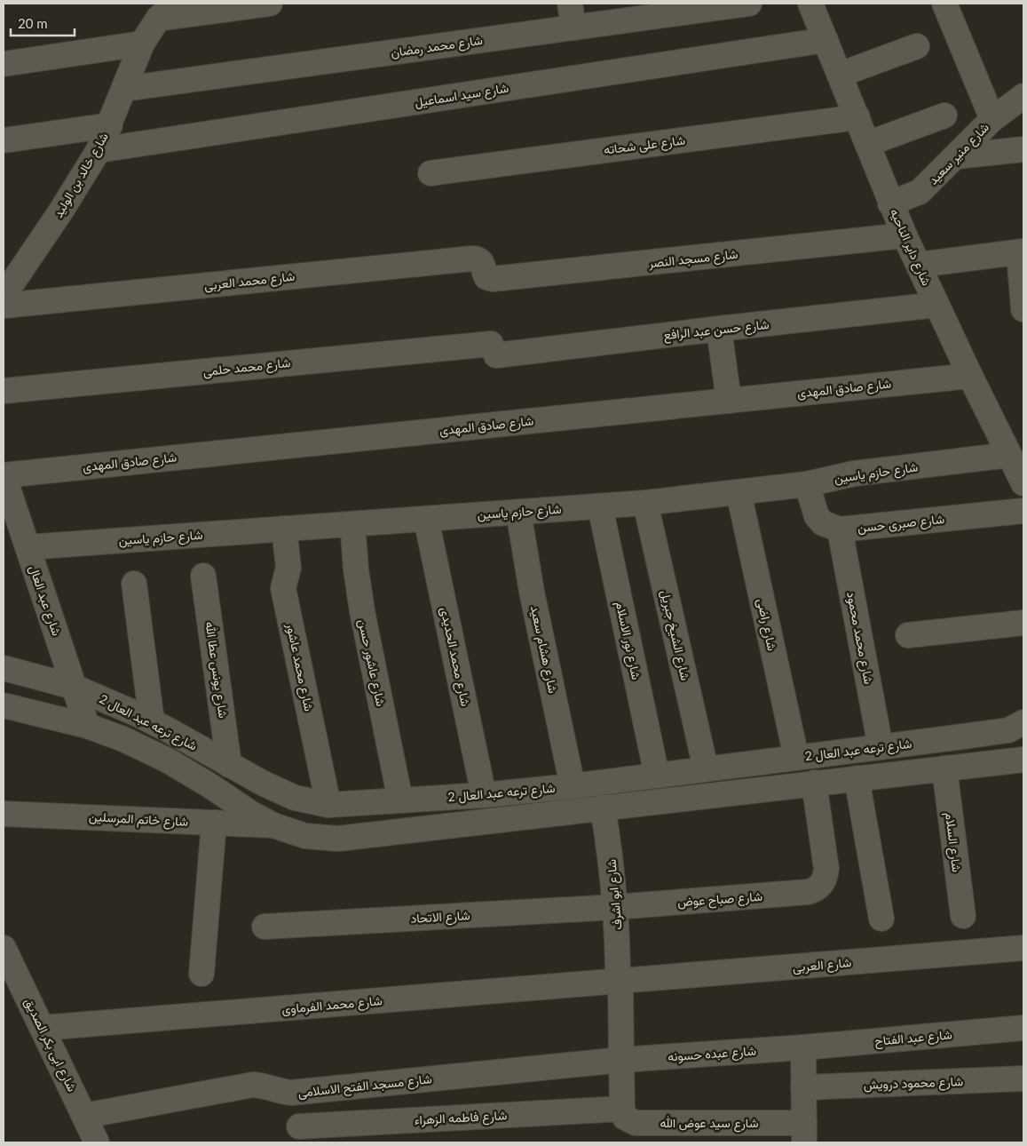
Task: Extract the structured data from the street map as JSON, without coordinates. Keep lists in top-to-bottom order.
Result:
{
  "streets": {
    "street": [
      "شارع محمد رمضان",
      "شارع سيد اسماعيل",
      "شارع على شحاته",
      "شارع منير سعيد",
      "شارع خالد بن الوليد",
      "شارع داير الناحيه",
      "شارع مسجد النصر",
      "شارع محمد العربى",
      "شارع حسن عبد الرافع",
      "شارع محمد حلمى",
      "شارع صادق المهدى",
      "شارع حازم ياسين",
      "شارع صبرى حسن",
      "شارع عبد العال",
      "شارع راضى",
      "شارع الشيخ جبريل",
      "شارع محمد محمود",
      "شارع نور الاسلام",
      "شارع هشام سعيد",
      "شارع محمد الحديدى",
      "شارع عاشور حسن",
      "شارع محمد عاشور",
      "شارع يونس عطا الله",
      "شارع ترعه عبد العال 2",
      "شارع خاتم المرسلين",
      "شارع السلام",
      "شارع ابو اشرف",
      "شارع صباح عوض",
      "شارع الاتحاد",
      "شارع العربى",
      "شارع محمد الفرماوى",
      "شارع عبد الفتاح",
      "شارع ابى بكر الصديق",
      "شارع عبده حسونه",
      "شارع محمود درويش",
      "شارع مسجد الفتح الاسلامى",
      "شارع فاطمه الزهراء",
      "شارع سيد عوض الله"
    ]
  },
  "crossings": [
    ["شارع محمد رمضان", "شارع خالد بن الوليد"],
    ["شارع سيد اسماعيل", "شارع خالد بن الوليد"],
    ["شارع سيد اسماعيل", "شارع داير الناحيه"],
    ["شارع على شحاته", "شارع داير الناحيه"],
    ["شارع منير سعيد", "شارع داير الناحيه"],
    ["شارع داير الناحيه", "شارع مسجد النصر"],
    ["شارع داير الناحيه", "شارع حسن عبد الرافع"],
    ["شارع داير الناحيه", "شارع صادق المهدى"],
    ["شارع داير الناحيه", "شارع حازم ياسين"],
    ["شارع مسجد النصر", "شارع محمد العربى"],
    ["شارع حسن عبد الرافع", "شارع محمد حلمى"],
    ["شارع صادق المهدى", "شارع عبد العال"],
    ["شارع حازم ياسين", "شارع صبرى حسن"],
    ["شارع حازم ياسين", "شارع عبد العال"],
    ["شارع حازم ياسين", "شارع راضى"],
    ["شارع حازم ياسين", "شارع الشيخ جبريل"],
    ["شارع حازم ياسين", "شارع نور الاسلام"],
    ["شارع حازم ياسين", "شارع هشام سعيد"],
    ["شارع حازم ياسين", "شارع محمد الحديدى"],
    ["شارع حازم ياسين", "شارع عاشور حسن"],
    ["شارع حازم ياسين", "شارع محمد عاشور"],
    ["شارع صبرى حسن", "شارع محمد محمود"],
    ["شارع عبد العال", "شارع ترعه عبد العال 2"],
    ["شارع راضى", "شارع ترعه عبد العال 2"],
    ["شارع الشيخ جبريل", "شارع ترعه عبد العال 2"],
    ["شارع محمد محمود", "شارع ترعه عبد العال 2"],
    ["شارع نور الاسلام", "شارع ترعه عبد العال 2"],
    ["شارع هشام سعيد", "شارع ترعه عبد العال 2"],
    ["شارع محمد الحديدى", "شارع ترعه عبد العال 2"],
    ["شارع عاشور حسن", "شارع ترعه عبد العال 2"],
    ["شارع محمد عاشور", "شارع ترعه عبد العال 2"],
    ["شارع يونس عطا الله", "شارع ترعه عبد العال 2"],
    ["شارع ترعه عبد العال 2", "شارع خاتم المرسلين"],
    ["شارع ترعه عبد العال 2", "شارع السلام"],
    ["شارع ترعه عبد العال 2", "شارع ابو اشرف"],
    ["شارع ترعه عبد العال 2", "شارع صباح عوض"],
    ["شارع ابو اشرف", "شارع صباح عوض"],
    ["شارع ابو اشرف", "شارع الاتحاد"],
    ["شارع ابو اشرف", "شارع العربى"],
    ["شارع ابو اشرف", "شارع محمد الفرماوى"],
    ["شارع ابو اشرف", "شارع عبده حسونه"],
    ["شارع ابو اشرف", "شارع مسجد الفتح الاسلامى"],
    ["شارع ابو اشرف", "شارع فاطمه الزهراء"],
    ["شارع ابو اشرف", "شارع سيد عوض الله"],
    ["شارع صباح عوض", "شارع الاتحاد"],
    ["شارع العربى", "شارع محمد الفرماوى"],
    ["شارع محمد الفرماوى", "شارع ابى بكر الصديق"],
    ["شارع عبد الفتاح", "شارع عبده حسونه"],
    ["شارع ابى بكر الصديق", "شارع مسجد الفتح الاسلامى"],
    ["شارع عبده حسونه", "شارع مسجد الفتح الاسلامى"],
    ["شارع فاطمه الزهراء", "شارع سيد عوض الله"]
  ],
  "scale_bar": "20 m"
}
